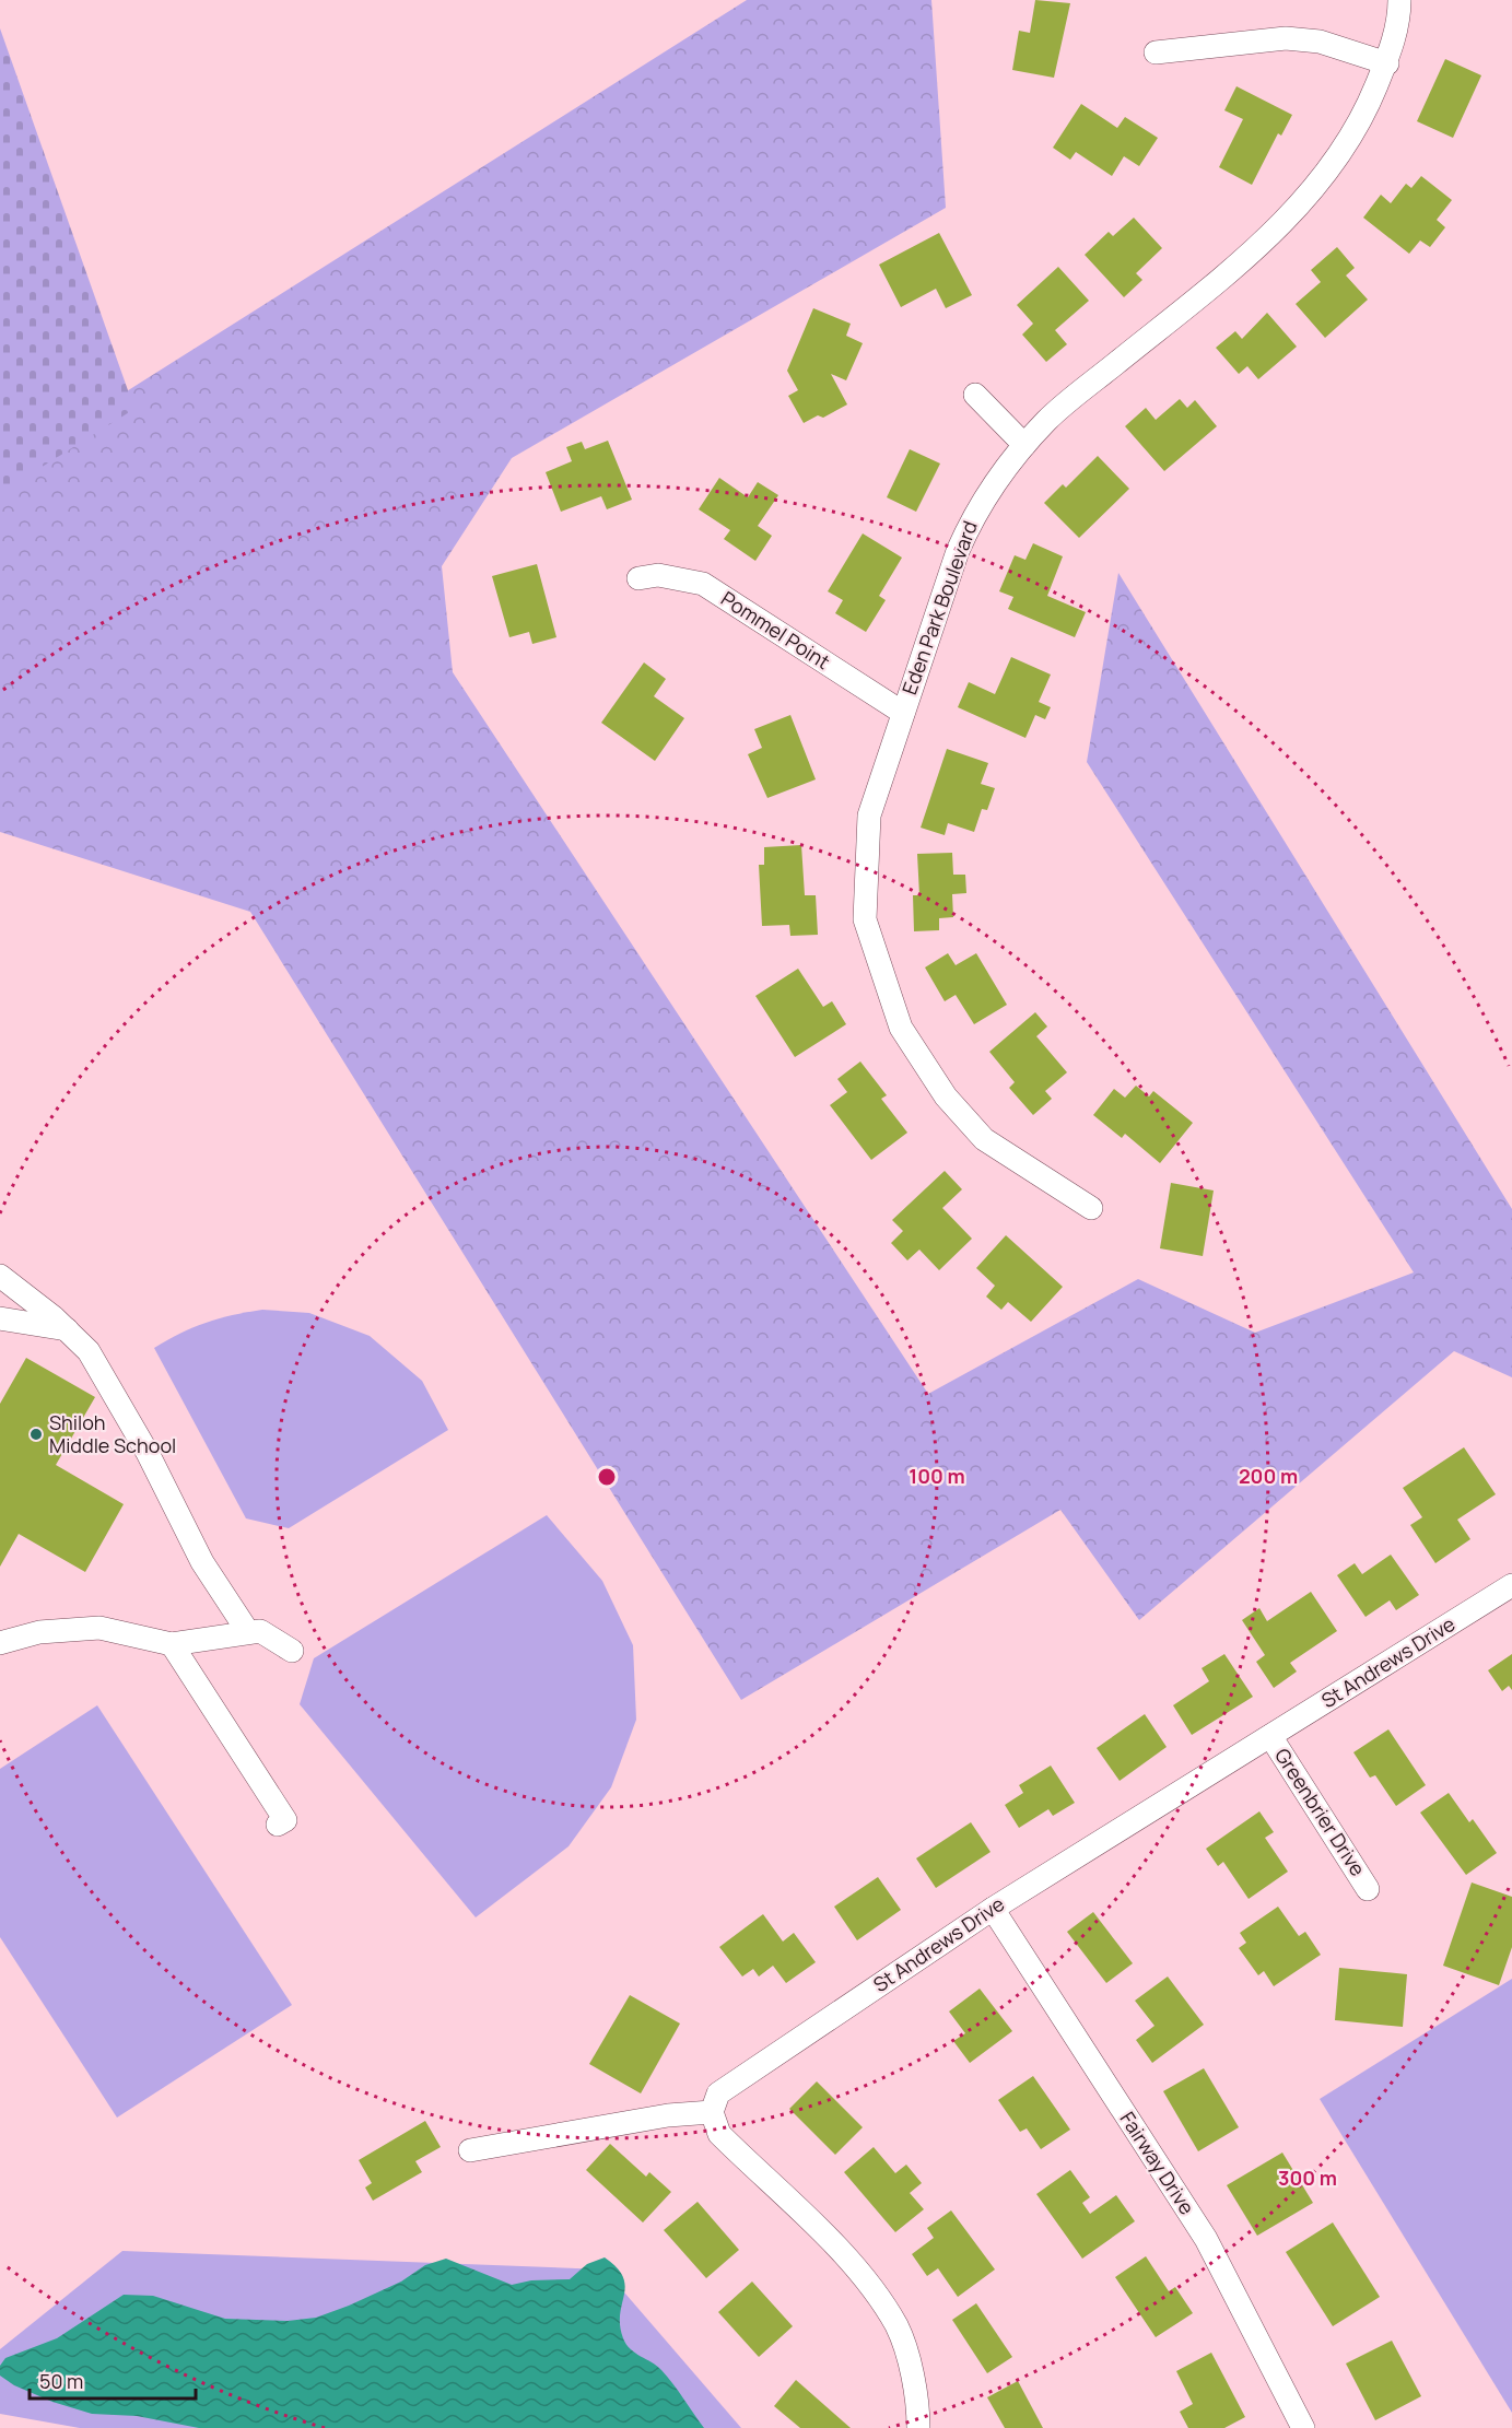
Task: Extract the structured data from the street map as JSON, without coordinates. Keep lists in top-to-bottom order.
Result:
{
  "streets": {
    "street": [
      "Eden Park Boulevard",
      "Pommel Point",
      "St Andrews Drive",
      "Greenbrier Drive",
      "Fairway Drive"
    ]
  },
  "crossings": [
    ["Eden Park Boulevard", "Pommel Point"],
    ["St Andrews Drive", "Greenbrier Drive"],
    ["St Andrews Drive", "Fairway Drive"]
  ],
  "places": ["Shiloh Middle School"],
  "scale_bar": "50 m",
  "rings": ["100 m", "200 m", "300 m"]
}
